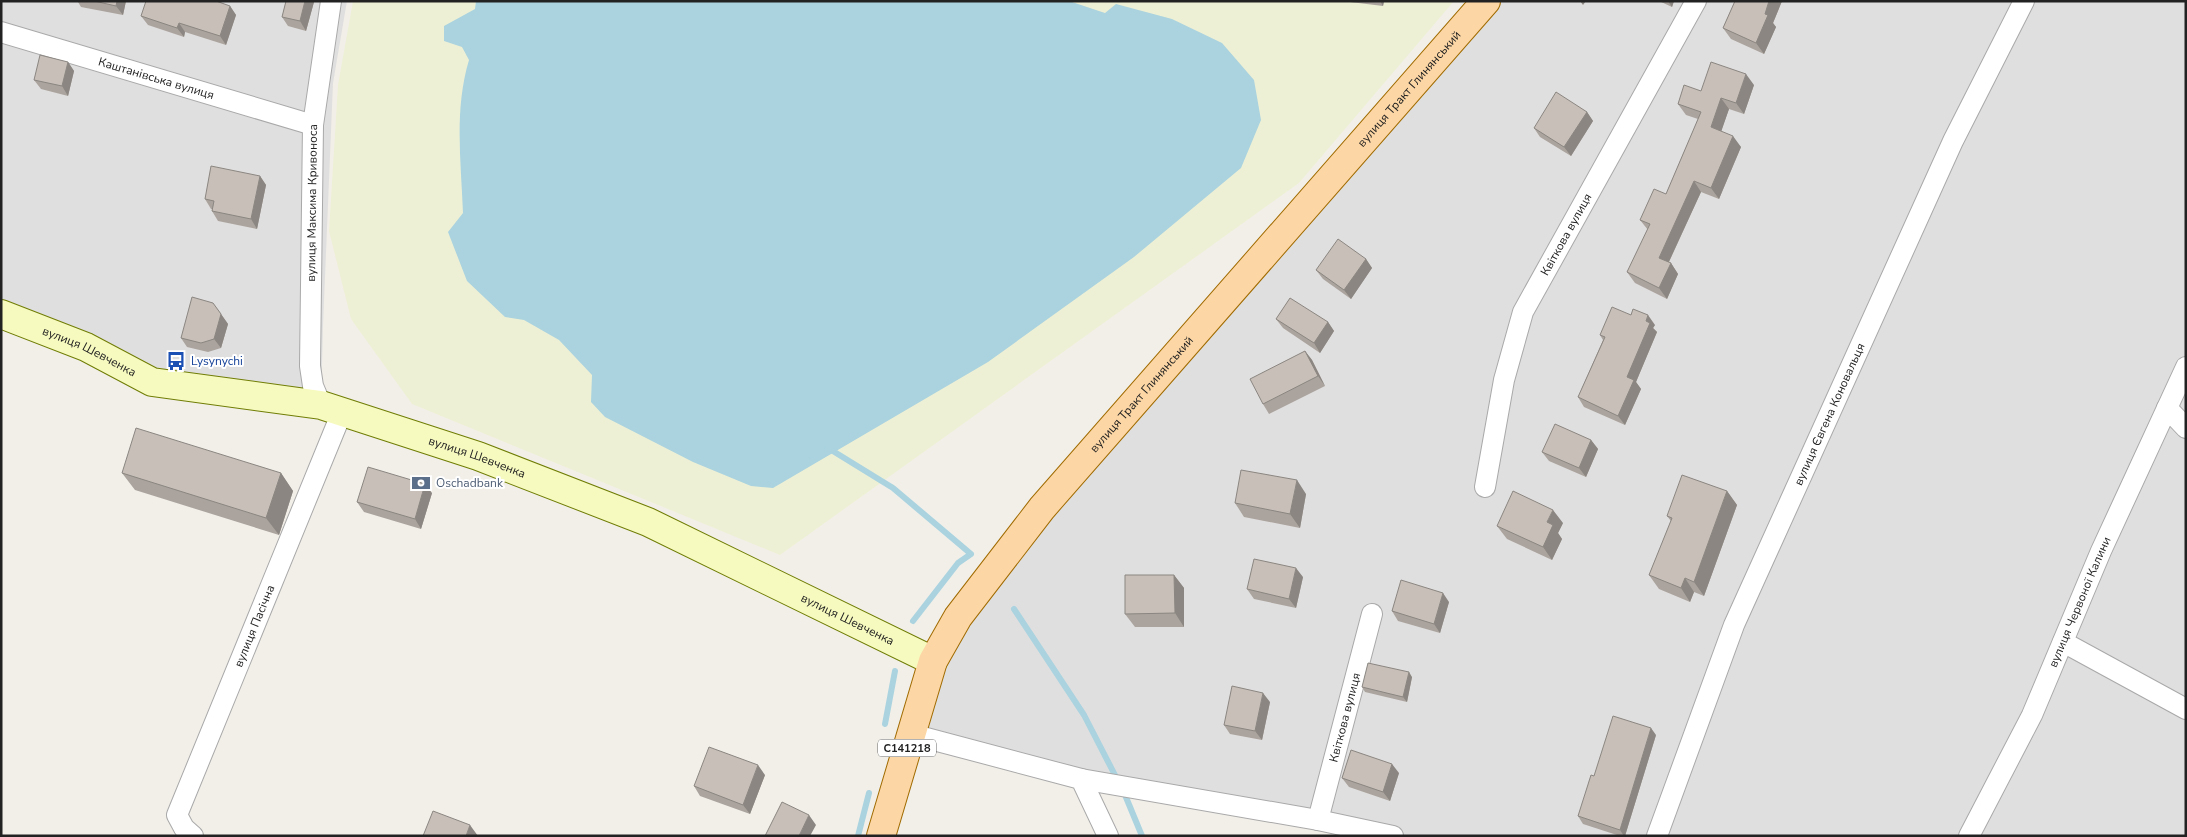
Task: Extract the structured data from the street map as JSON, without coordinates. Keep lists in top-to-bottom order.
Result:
{
  "streets": {
    "main road": ["вулиця Тракт Глинянський", "вулиця Шевченка", "С141218"],
    "street": [
      "Каштанівська вулиця",
      "вулиця Максима Кривоноса",
      "Квіткова вулиця",
      "вулиця Євгена Коновальця",
      "вулиця Червоної Калини",
      "вулиця Пасічна"
    ]
  },
  "crossings": [
    ["Каштанівська вулиця", "вулиця Максима Кривоноса"],
    ["вулиця Тракт Глинянський", "вулиця Шевченка"],
    ["вулиця Максима Кривоноса", "вулиця Шевченка"],
    ["вулиця Максима Кривоноса", "вулиця Пасічна"],
    ["вулиця Шевченка", "вулиця Пасічна"]
  ],
  "places": {
    "bus stop": ["Lysynychi"],
    "bank": ["Oschadbank"]
  }
}
